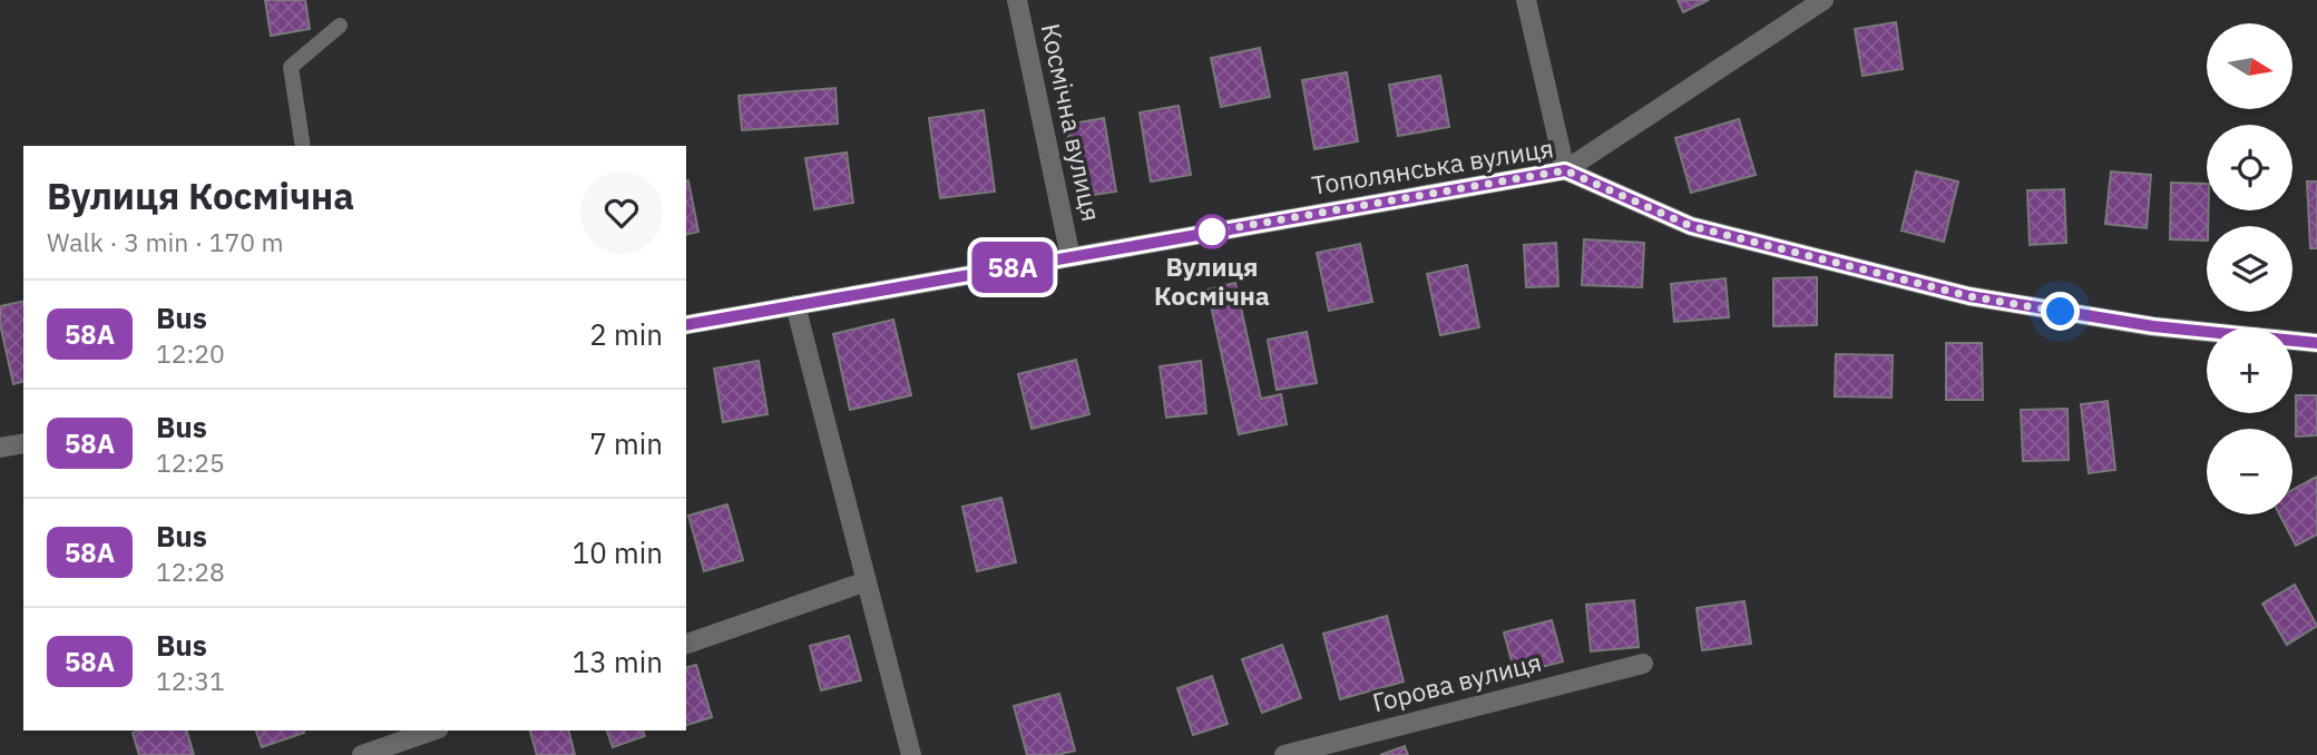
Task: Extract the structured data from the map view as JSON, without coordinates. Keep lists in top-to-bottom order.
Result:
{
  "streets": {
    "street": ["Космічна вулиця", "Тополянська вулиця", "Горова вулиця"]
  },
  "crossings": [
    ["Космічна вулиця", "Тополянська вулиця"]
  ],
  "places": ["Вулиця Космічна"],
  "lines": ["bus line 58А"],
  "north": "right",
  "page": {
    "on_map": "58А",
    "map_buttons": ["+", "−"],
    "heading": ["Вулиця Космічна", "Walk · 3 min · 170 m"],
    "list": [
      {
        "mark": "58А",
        "name": "Bus",
        "note": "12:20",
        "value": "2 min"
      },
      {
        "mark": "58А",
        "name": "Bus",
        "note": "12:25",
        "value": "7 min"
      },
      {
        "mark": "58А",
        "name": "Bus",
        "note": "12:28",
        "value": "10 min"
      },
      {
        "mark": "58А",
        "name": "Bus",
        "note": "12:31",
        "value": "13 min"
      }
    ]
  }
}
